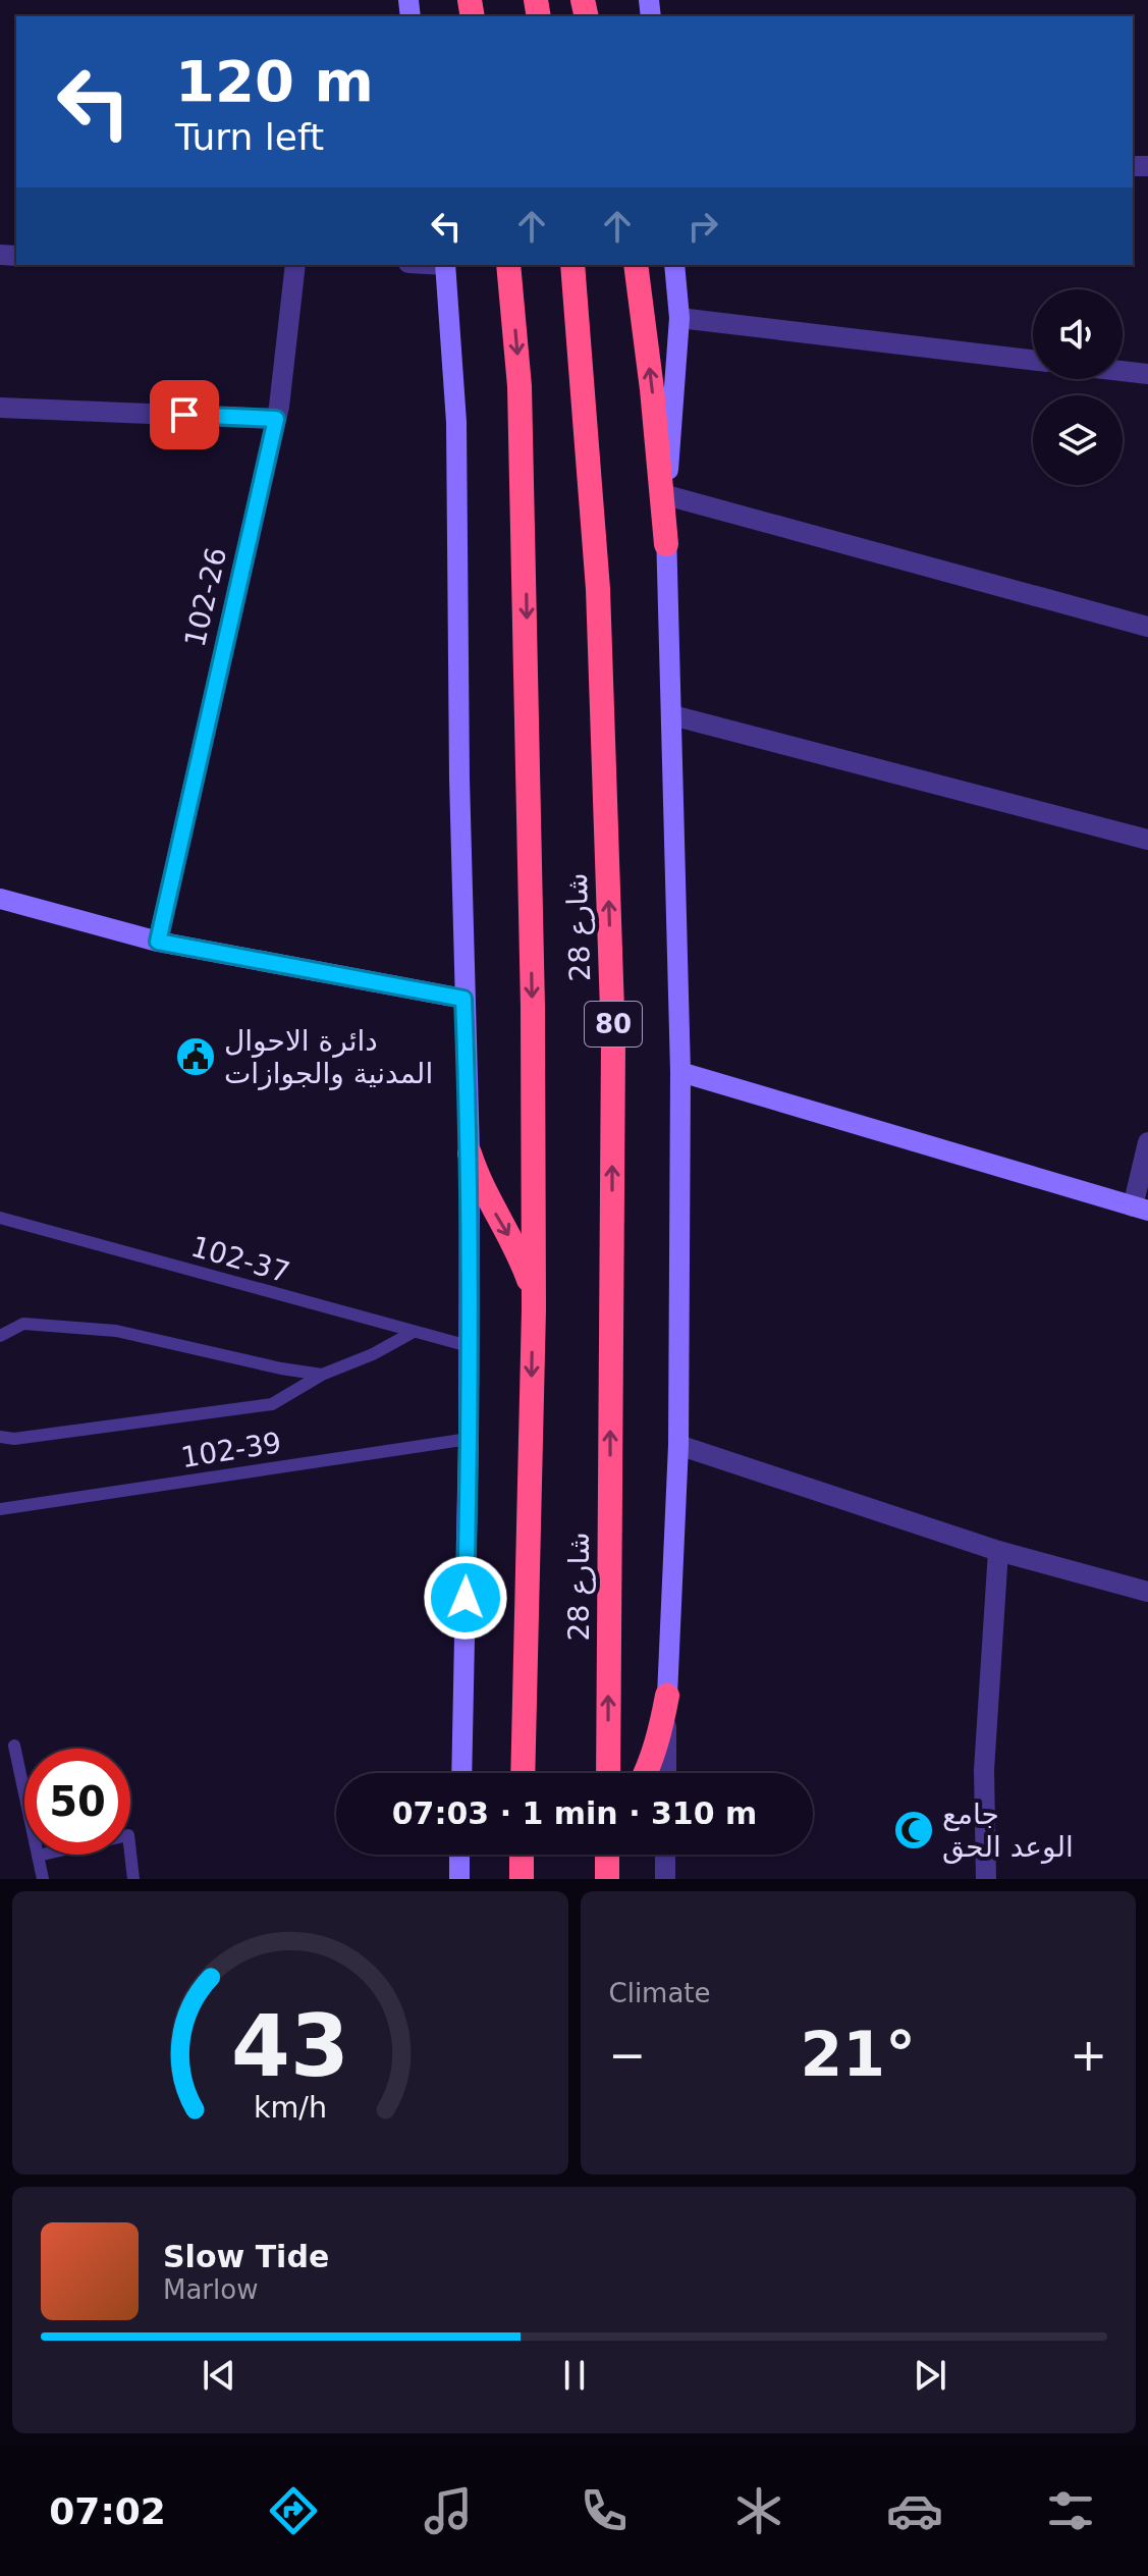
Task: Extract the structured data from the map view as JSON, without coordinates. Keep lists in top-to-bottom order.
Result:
{
  "streets": {
    "highway": ["شارع 28", "80"],
    "street": ["102-26"],
    "lane": ["102-37", "102-39"]
  },
  "places": {
    "public building": ["دائرة الاحوال المدنية والجوازات"],
    "mosque": ["جامع الوعد الحق"]
  },
  "page": {
    "turn": ["120 m", "Turn left"],
    "limit": "50",
    "trip": "07:03 · 1 min · 310 m",
    "tile": "Climate",
    "heat": ["−", "21°", "+"],
    "song": ["Slow Tide", "Marlow"],
    "tabs": "07:02",
    "gauge": ["43", "km/h"]
  }
}
